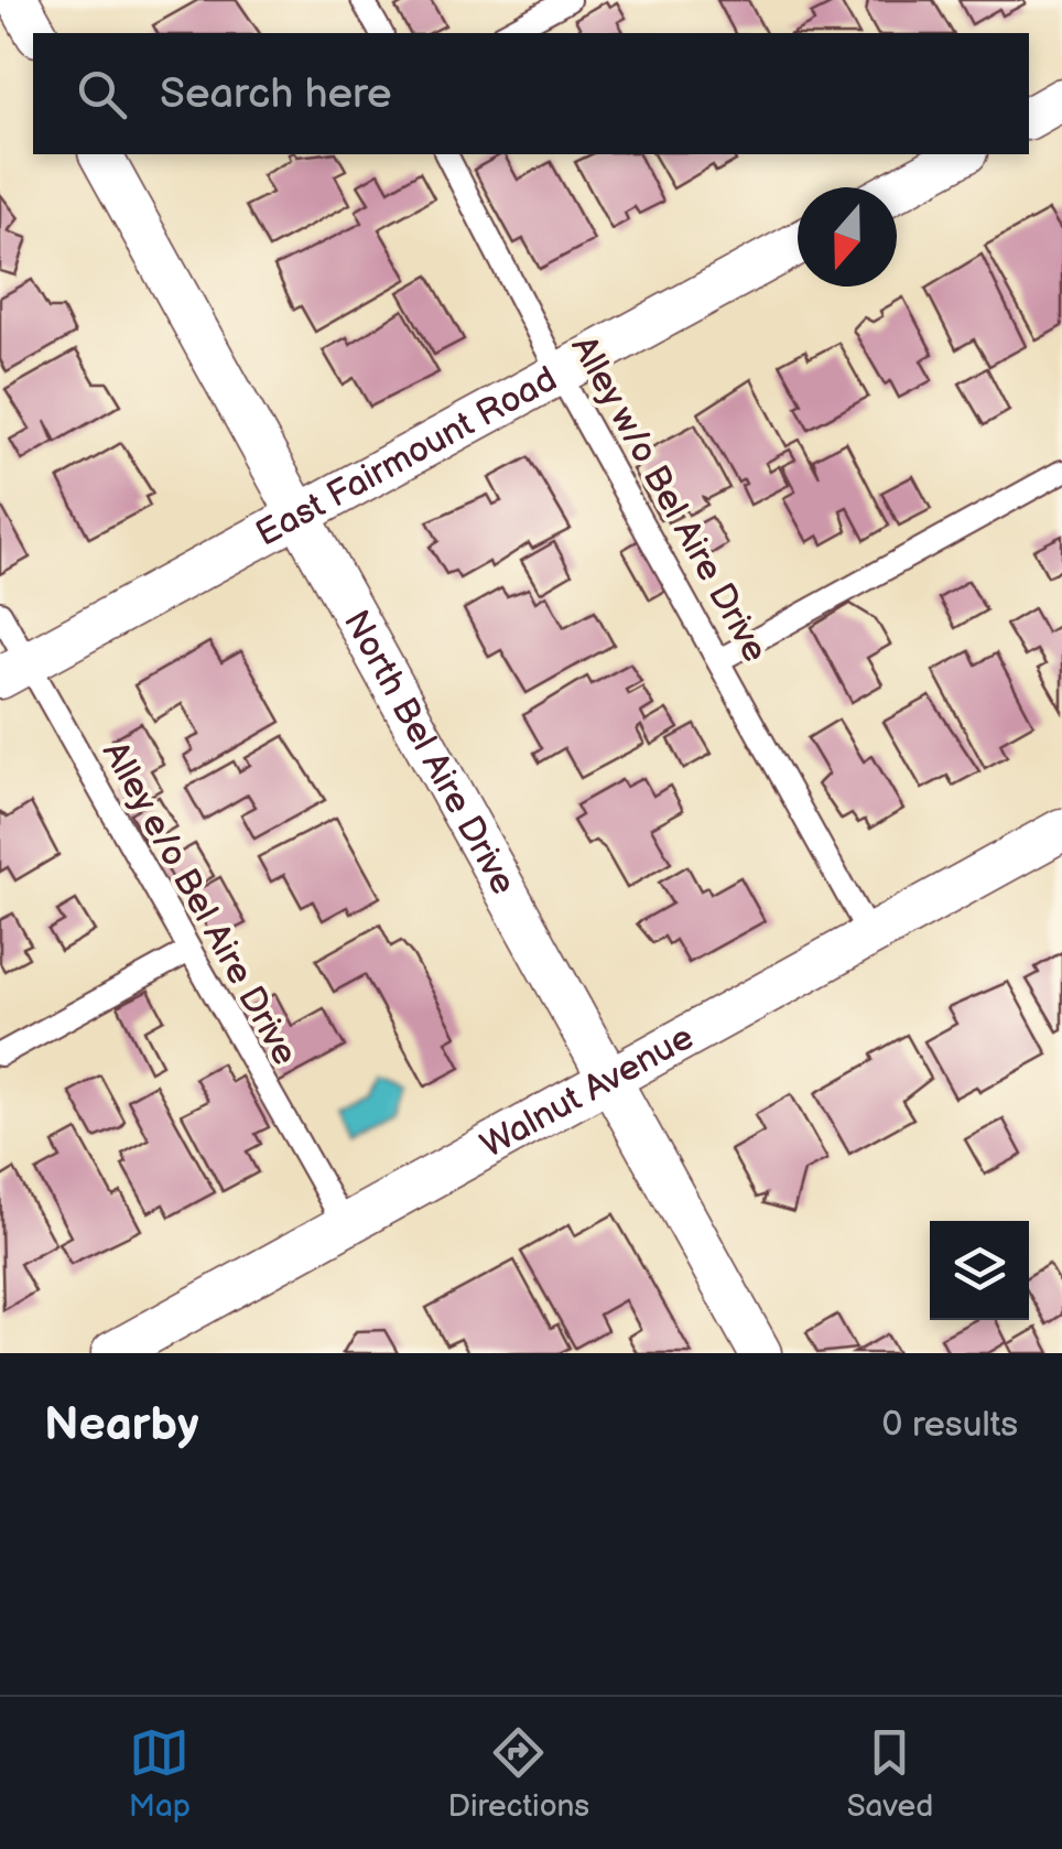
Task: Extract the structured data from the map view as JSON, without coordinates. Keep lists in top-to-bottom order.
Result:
{
  "streets": {
    "street": ["East Fairmount Road", "North Bel Aire Drive", "Walnut Avenue"],
    "lane": ["Alley w/o Bel Aire Drive", "Alley e/o Bel Aire Drive"]
  },
  "crossings": [
    ["East Fairmount Road", "Alley w/o Bel Aire Drive"],
    ["East Fairmount Road", "North Bel Aire Drive"],
    ["East Fairmount Road", "Alley e/o Bel Aire Drive"],
    ["Alley w/o Bel Aire Drive", "Walnut Avenue"],
    ["North Bel Aire Drive", "Walnut Avenue"],
    ["Alley e/o Bel Aire Drive", "Walnut Avenue"]
  ],
  "north": "bottom",
  "page": {
    "search": "Search here",
    "heading": ["Nearby", "0 results"],
    "nav": ["Map", "Directions", "Saved"]
  }
}
